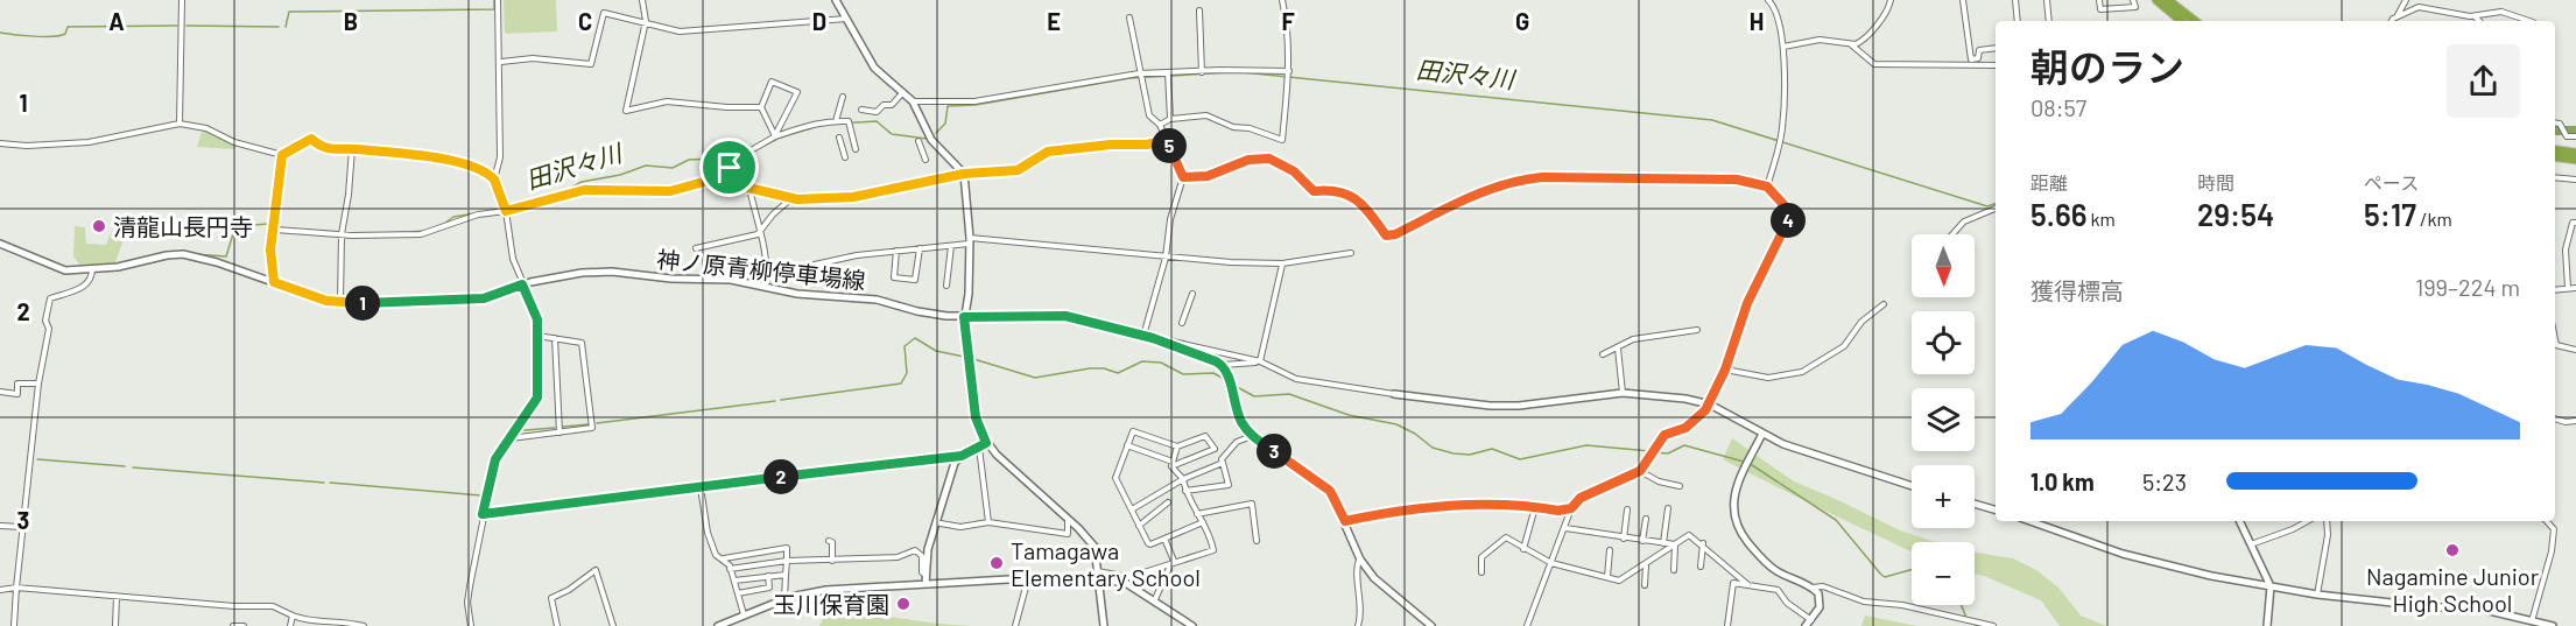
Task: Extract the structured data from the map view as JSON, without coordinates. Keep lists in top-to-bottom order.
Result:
{
  "streets": {
    "street": ["神ノ原青柳停車場線"]
  },
  "water": ["田沢々川"],
  "places": [
    "清龍山長円寺",
    "Nagamine Junior High School",
    "Tamagawa Elementary School",
    "玉川保育園"
  ],
  "north": "bottom",
  "page": {
    "heading": ["朝のラン", "08:57"],
    "pins": [
      "5",
      "4",
      "1",
      "3",
      "2"
    ],
    "stats": [
      ["距離", "5.66 km"],
      ["時間", "29:54"],
      ["ペース", "5:17 /km"]
    ],
    "map_buttons": ["+", "−"],
    "chart": ["獲得標高", "199–224 m"],
    "list": [
      {
        "name": "1.0 km",
        "note": "5:23"
      }
    ]
  },
  "grid": {
    "columns": [
      "A",
      "B",
      "C",
      "D",
      "E",
      "F",
      "G",
      "H"
    ],
    "rows": ["1", "2", "3"]
  }
}
